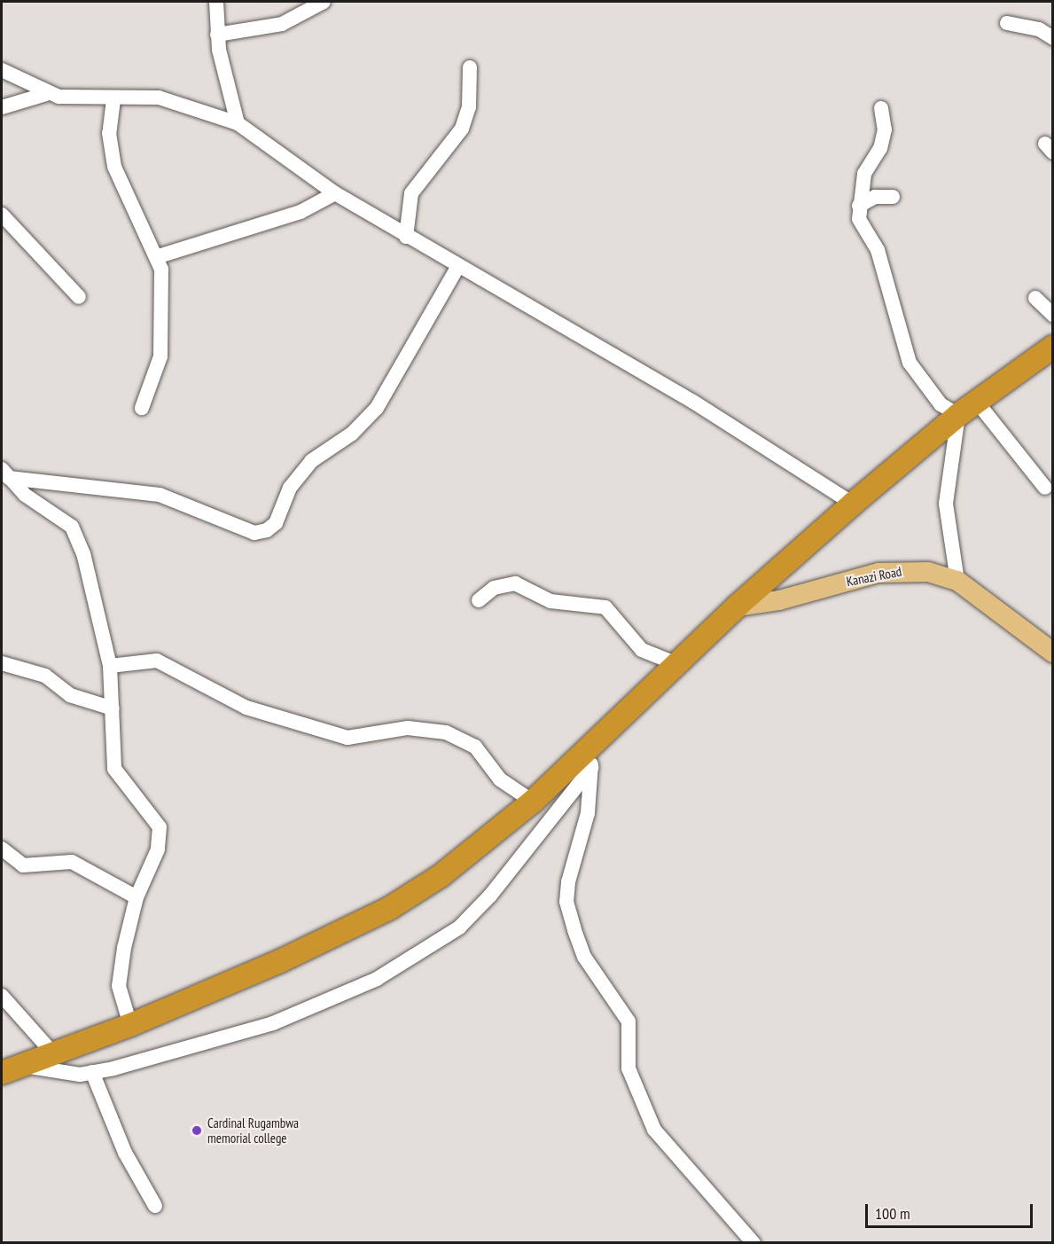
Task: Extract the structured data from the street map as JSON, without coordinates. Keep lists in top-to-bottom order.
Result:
{
  "streets": {
    "main road": ["Kanazi Road"]
  },
  "places": ["Cardinal Rugambwa memorial college"],
  "scale_bar": "100 m"
}
